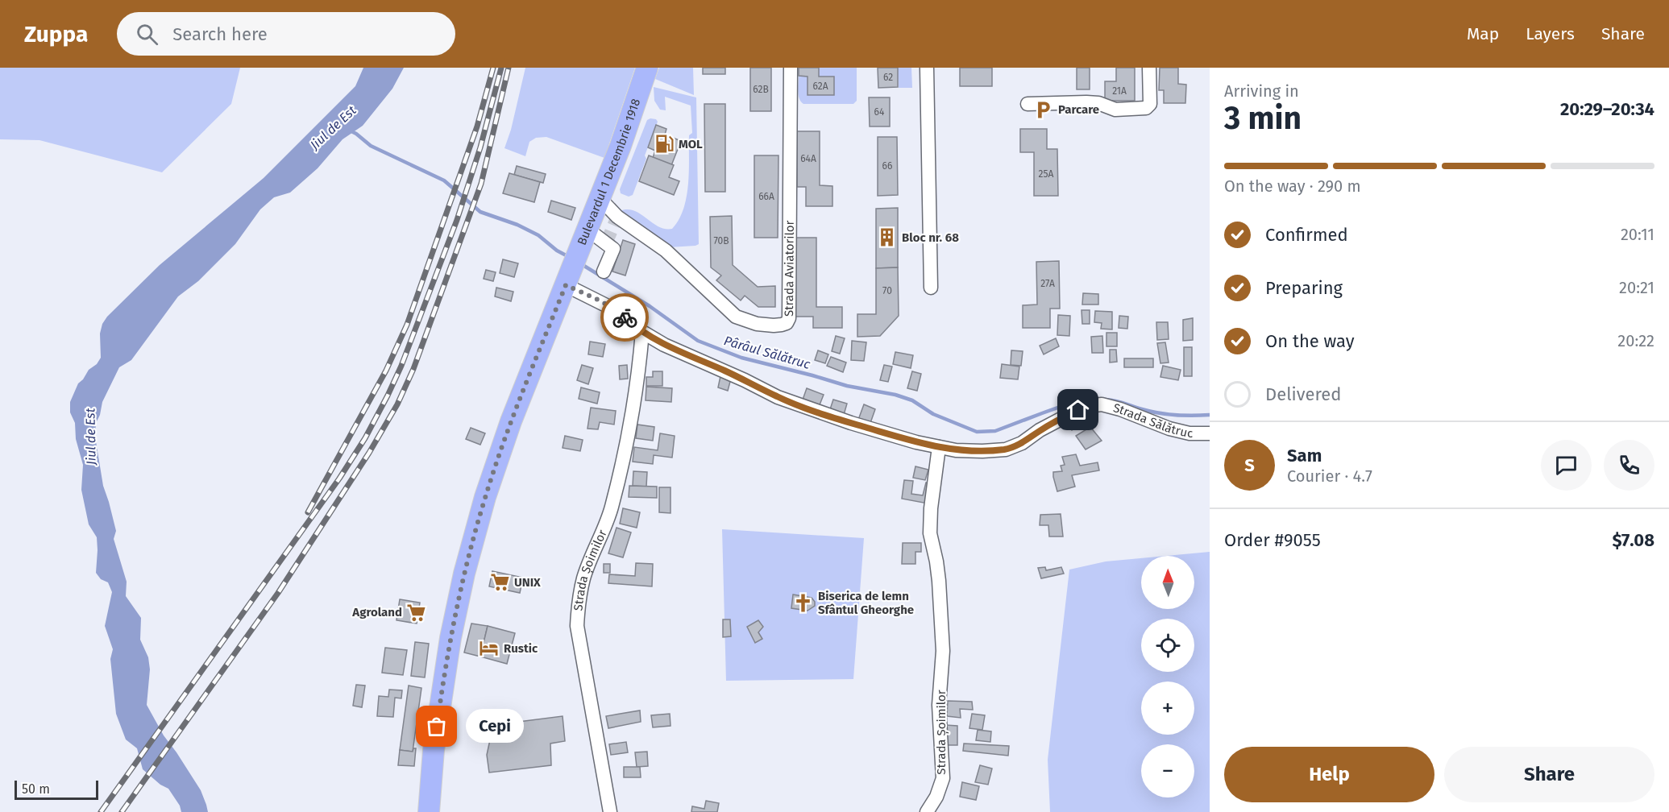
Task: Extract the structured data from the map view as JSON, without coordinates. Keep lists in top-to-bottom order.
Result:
{
  "streets": {
    "main road": ["Bulevardul 1 Decembrie 1918"],
    "street": ["Strada Aviatorilor", "Strada Sălătruc", "Strada Șoimilor"]
  },
  "crossings": [
    ["Bulevardul 1 Decembrie 1918", "Strada Aviatorilor"],
    ["Bulevardul 1 Decembrie 1918", "Strada Sălătruc"],
    ["Strada Sălătruc", "Strada Șoimilor"]
  ],
  "water": ["Jiul de Est", "Pârâul Sălătruc"],
  "places": {
    "parking": ["Parcare"],
    "fuel station": ["MOL"],
    "building": ["Bloc nr. 68"],
    "supermarket": ["UNIX", "Agroland"],
    "church": ["Biserica de lemn Sfântul Gheorghe"],
    "hotel": ["Rustic"],
    "other": ["Cepi"]
  },
  "house_numbers": [
    "62",
    "62A",
    "62B",
    "21A",
    "64",
    "64A",
    "66",
    "25A",
    "66A",
    "70B",
    "27A",
    "70"
  ],
  "scale_bar": "50 m",
  "north": "top",
  "page": {
    "header": "Zuppa",
    "search": "Search here",
    "nav": ["Map", "Layers", "Share"],
    "heading": ["3 min", "Arriving in", "20:29–20:34"],
    "panel": [
      "Sam",
      "Courier · 4.7",
      "Order #9055",
      "$7.08"
    ],
    "bar": "On the way · 290 m",
    "list": [
      ["Confirmed", "20:11"],
      ["Preparing", "20:21"],
      ["On the way", "20:22"],
      "Delivered"
    ],
    "round": "S",
    "map_buttons": ["+", "−"],
    "bubble": "Cepi",
    "buttons": ["Help", "Share"],
    "scale": "50 m"
  }
}
